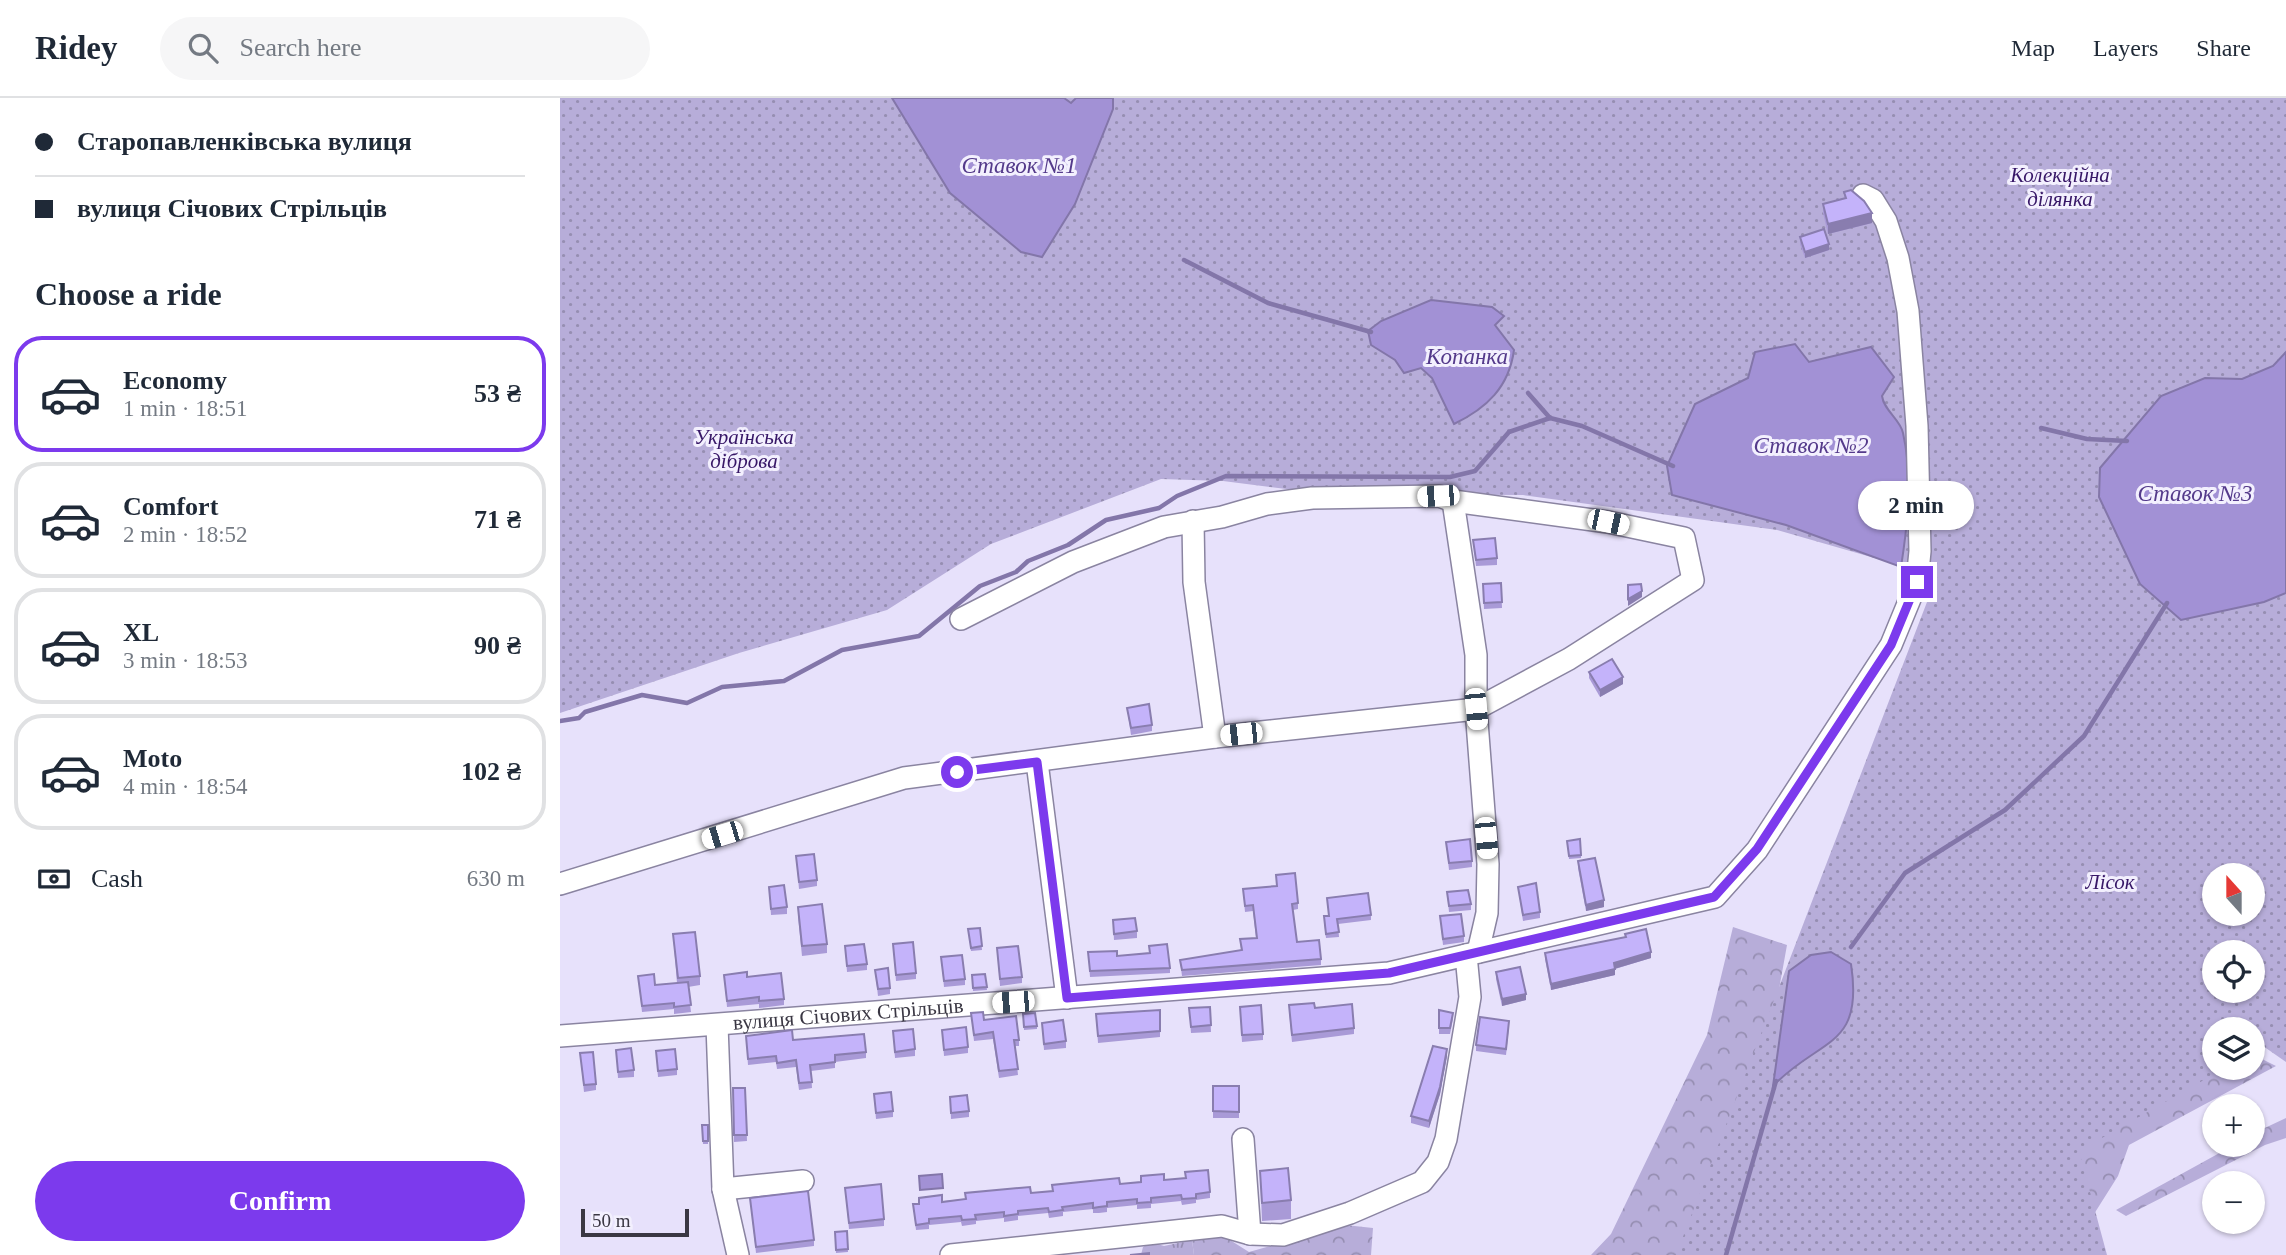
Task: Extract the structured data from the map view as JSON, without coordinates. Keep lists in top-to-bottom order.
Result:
{
  "streets": {
    "street": ["вулиця Січових Стрільців"]
  },
  "water": [
    "Ставок №1",
    "Копанка",
    "Ставок №2",
    "Ставок №3"
  ],
  "parks": ["Колекційна ділянка", "Українська діброва", "Лісок"],
  "scale_bar": "50 m",
  "north": "top",
  "page": {
    "header": "Ridey",
    "search": "Search here",
    "nav": ["Map", "Layers", "Share"],
    "banner": ["Старопавленківська вулиця", "вулиця Січових Стрільців"],
    "heading": "Choose a ride",
    "list": [
      {
        "name": "Economy",
        "note": "1 min · 18:51",
        "value": "53 ₴"
      },
      {
        "name": "Comfort",
        "note": "2 min · 18:52",
        "value": "71 ₴"
      },
      {
        "name": "XL",
        "note": "3 min · 18:53",
        "value": "90 ₴"
      },
      {
        "name": "Moto",
        "note": "4 min · 18:54",
        "value": "102 ₴"
      }
    ],
    "bubble": "2 min",
    "pay": ["Cash", "630 m"],
    "map_buttons": ["+", "−"],
    "buttons": "Confirm",
    "scale": "50 m"
  }
}
